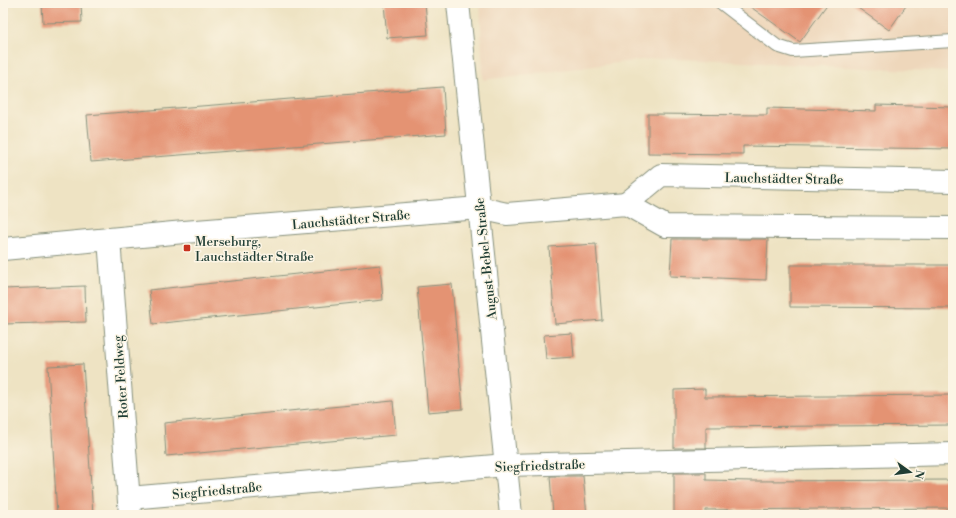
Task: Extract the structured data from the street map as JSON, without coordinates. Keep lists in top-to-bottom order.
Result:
{
  "streets": {
    "street": [
      "Lauchstädter Straße",
      "August-Bebel-Straße",
      "Roter Feldweg",
      "Siegfriedstraße"
    ]
  },
  "crossings": [
    ["Lauchstädter Straße", "August-Bebel-Straße"],
    ["Lauchstädter Straße", "Roter Feldweg"],
    ["August-Bebel-Straße", "Siegfriedstraße"],
    ["Roter Feldweg", "Siegfriedstraße"]
  ],
  "places": {
    "transit": ["Merseburg, Lauchstädter Straße"]
  },
  "north": "right"
}
